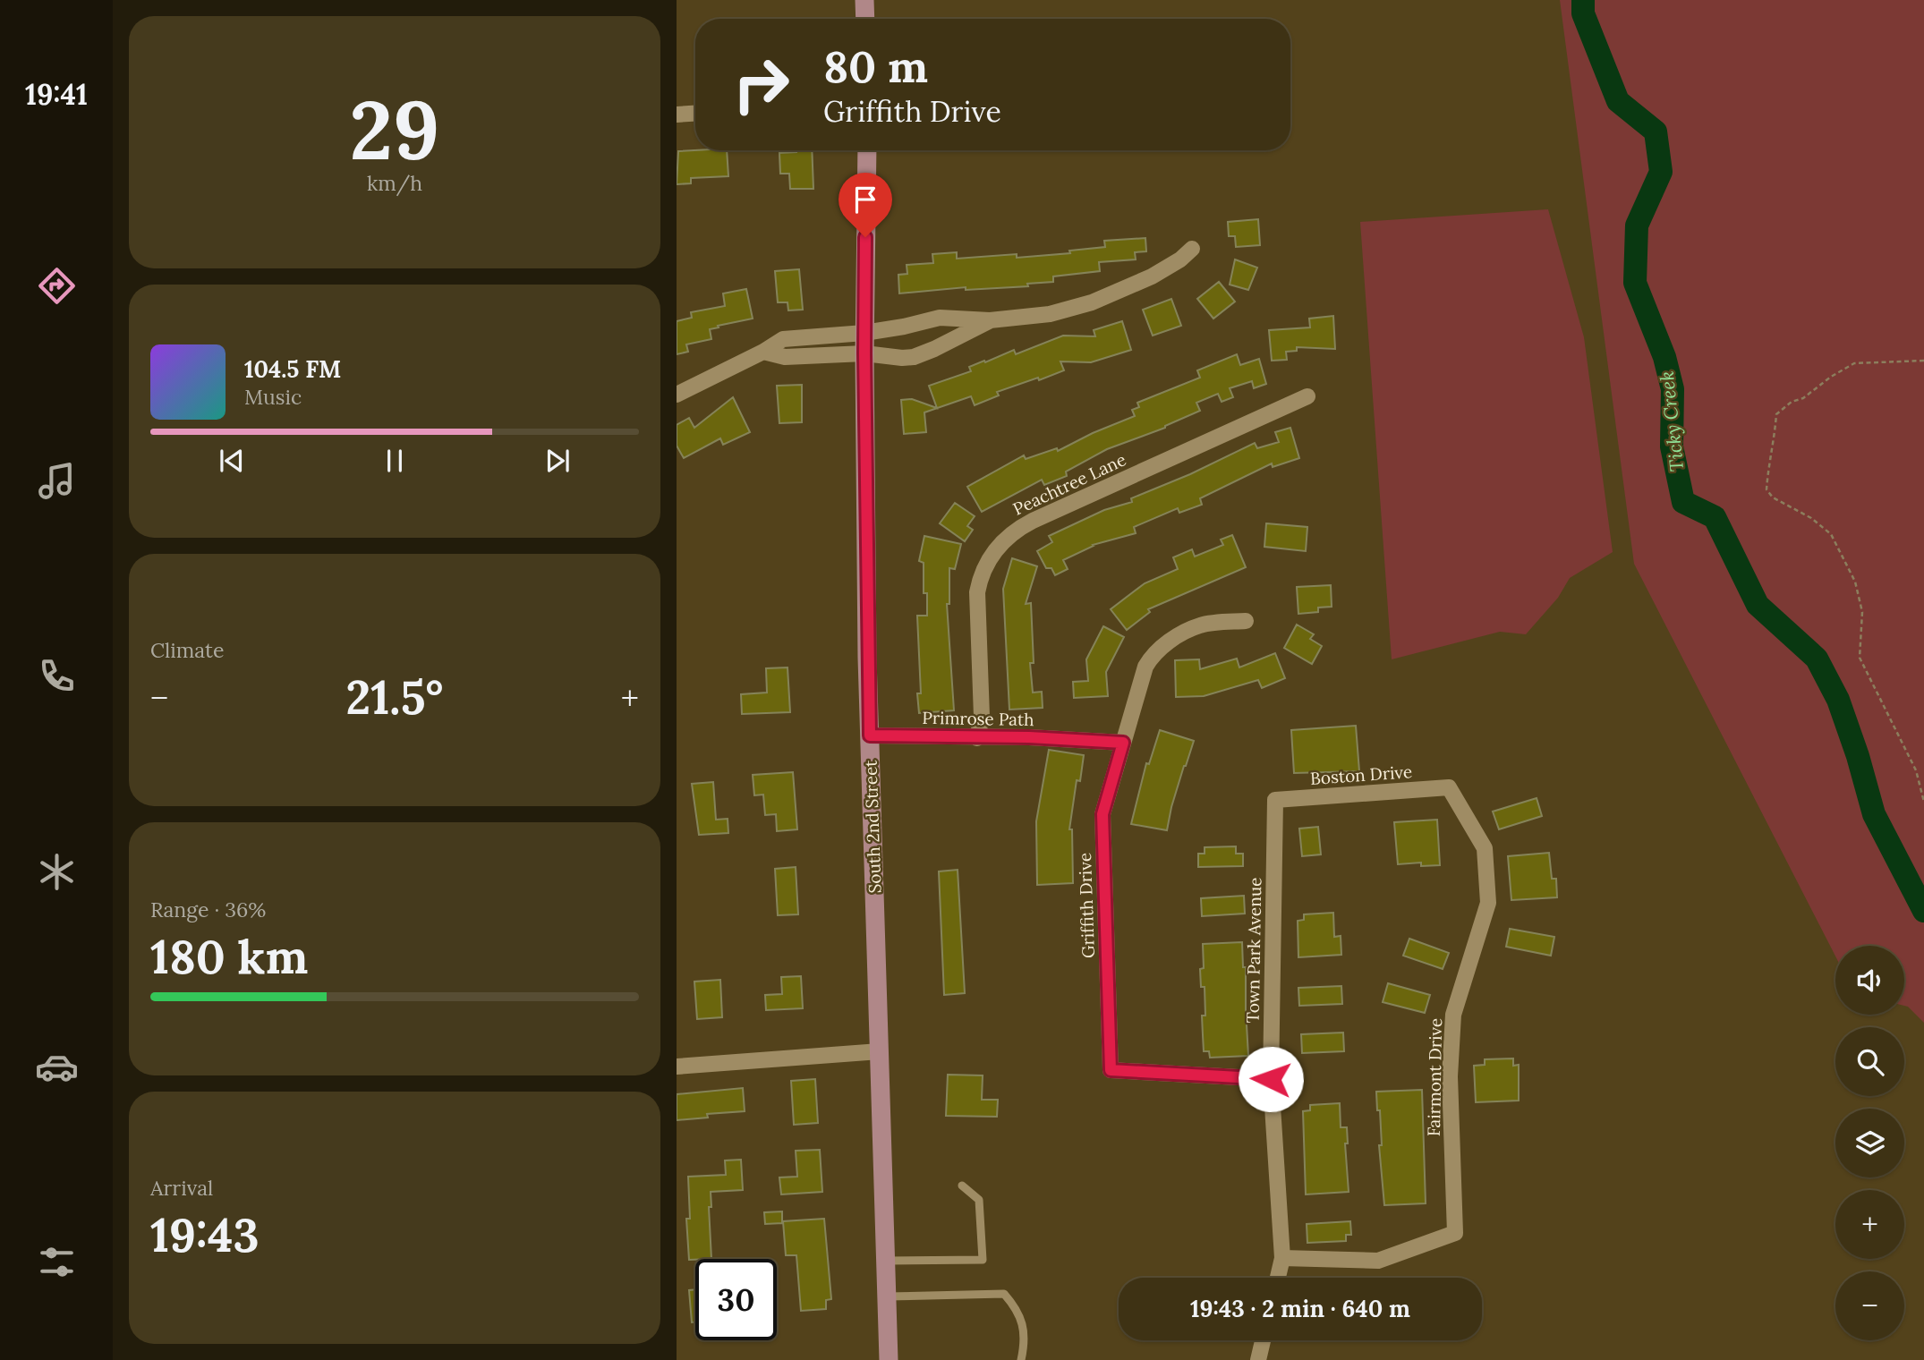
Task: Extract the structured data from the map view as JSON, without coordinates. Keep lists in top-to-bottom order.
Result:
{
  "streets": {
    "main road": ["South 2nd Street"],
    "street": [
      "Peachtree Lane",
      "Primrose Path",
      "Boston Drive",
      "Griffith Drive",
      "Town Park Avenue",
      "Fairmont Drive"
    ]
  },
  "crossings": [
    ["Peachtree Lane", "Primrose Path"],
    ["Primrose Path", "South 2nd Street"],
    ["Primrose Path", "Griffith Drive"],
    ["Boston Drive", "Town Park Avenue"],
    ["Boston Drive", "Fairmont Drive"],
    ["Griffith Drive", "Town Park Avenue"],
    ["Town Park Avenue", "Fairmont Drive"]
  ],
  "water": ["Ticky Creek"],
  "page": {
    "tabs": "19:41",
    "tile": [
      ["29", "km/h"],
      "Climate",
      ["Range · 36%", "180 km"],
      ["Arrival", "19:43"]
    ],
    "turn": ["80 m", "Griffith Drive"],
    "song": ["104.5 FM", "Music"],
    "heat": ["−", "21.5°", "+"],
    "map_buttons": ["+", "−"],
    "limit": "30",
    "trip": "19:43 · 2 min · 640 m"
  }
}
